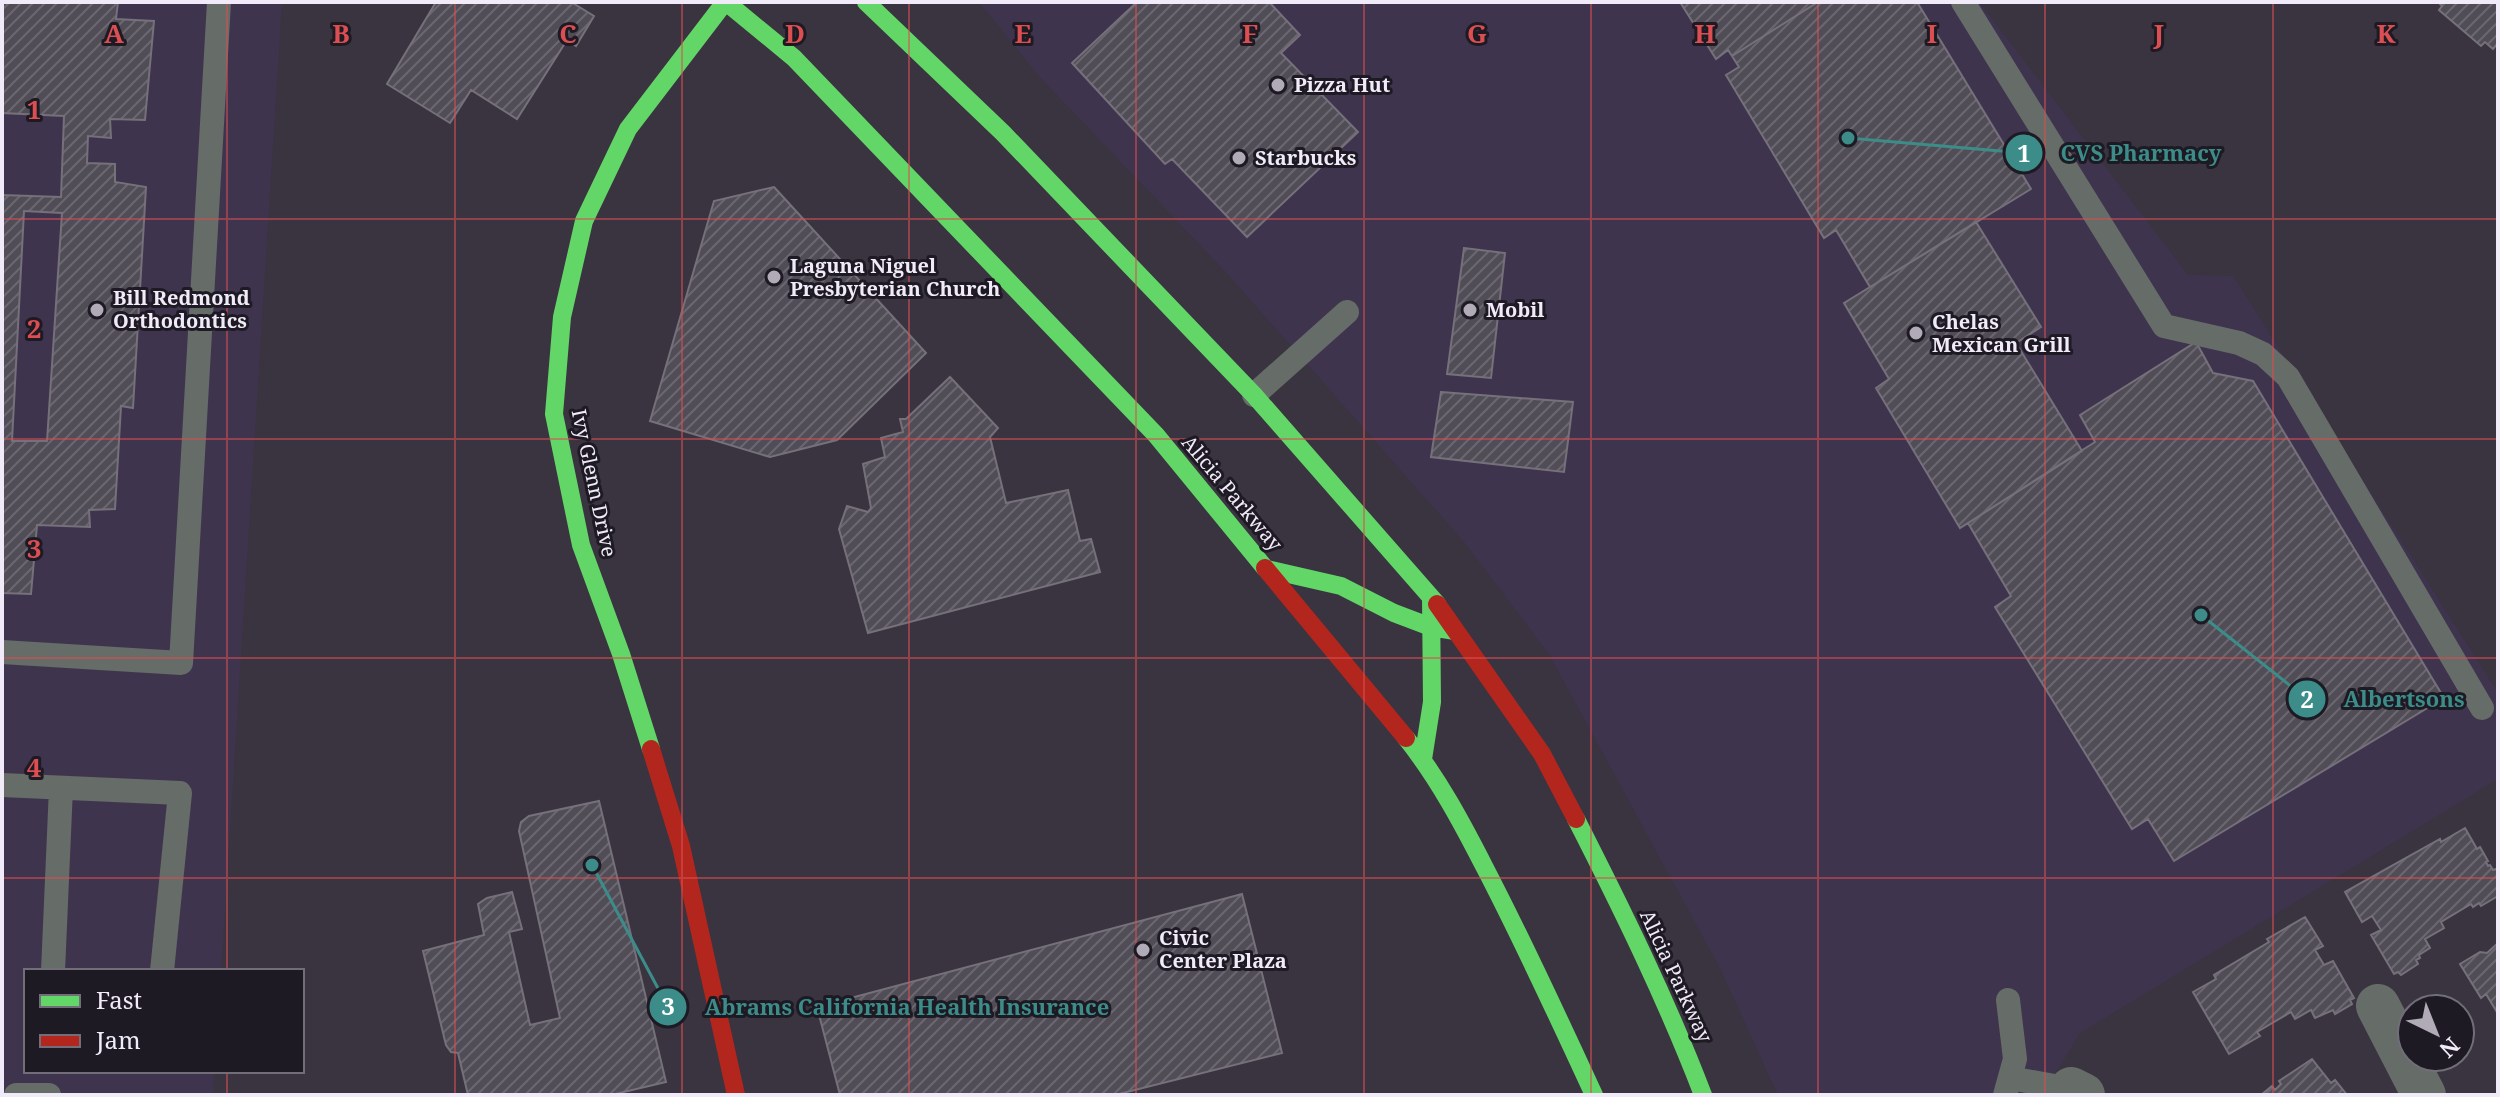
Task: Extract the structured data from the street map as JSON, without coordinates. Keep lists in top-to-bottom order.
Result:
{
  "streets": {
    "main road": ["Ivy Glenn Drive", "Alicia Parkway"]
  },
  "crossings": [
    ["Ivy Glenn Drive", "Alicia Parkway"]
  ],
  "places": [
    "Pizza Hut",
    "CVS Pharmacy",
    "Starbucks",
    "Laguna Niguel Presbyterian Church",
    "Bill Redmond Orthodontics",
    "Mobil",
    "Chelas Mexican Grill",
    "Albertsons",
    "Abrams California Health Insurance",
    "Civic Center Plaza"
  ],
  "legend": ["Fast", "Jam"],
  "north": "bottom right",
  "grid": {
    "columns": [
      "A",
      "B",
      "C",
      "D",
      "E",
      "F",
      "G",
      "H",
      "I",
      "J",
      "K"
    ],
    "rows": [
      "1",
      "2",
      "3",
      "4"
    ]
  }
}
